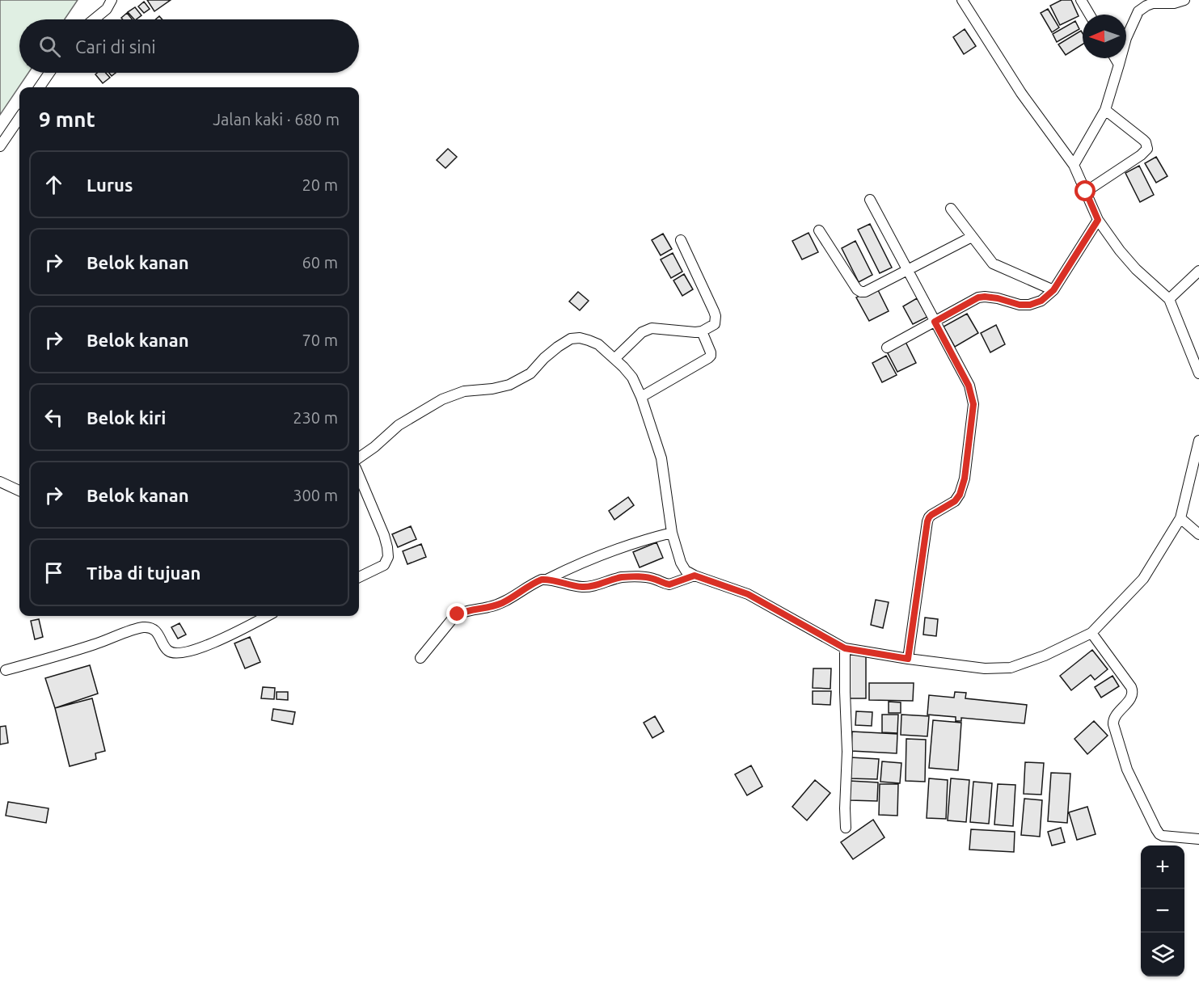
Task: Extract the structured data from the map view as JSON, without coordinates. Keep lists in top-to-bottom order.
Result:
{
  "north": "left",
  "page": {
    "search": "Cari di sini",
    "heading": ["9 mnt", "Jalan kaki · 680 m"],
    "list": [
      ["Lurus", "20 m"],
      ["Belok kanan", "60 m"],
      ["Belok kanan", "70 m"],
      ["Belok kiri", "230 m"],
      ["Belok kanan", "300 m"],
      "Tiba di tujuan"
    ],
    "map_buttons": ["+", "−"]
  }
}
